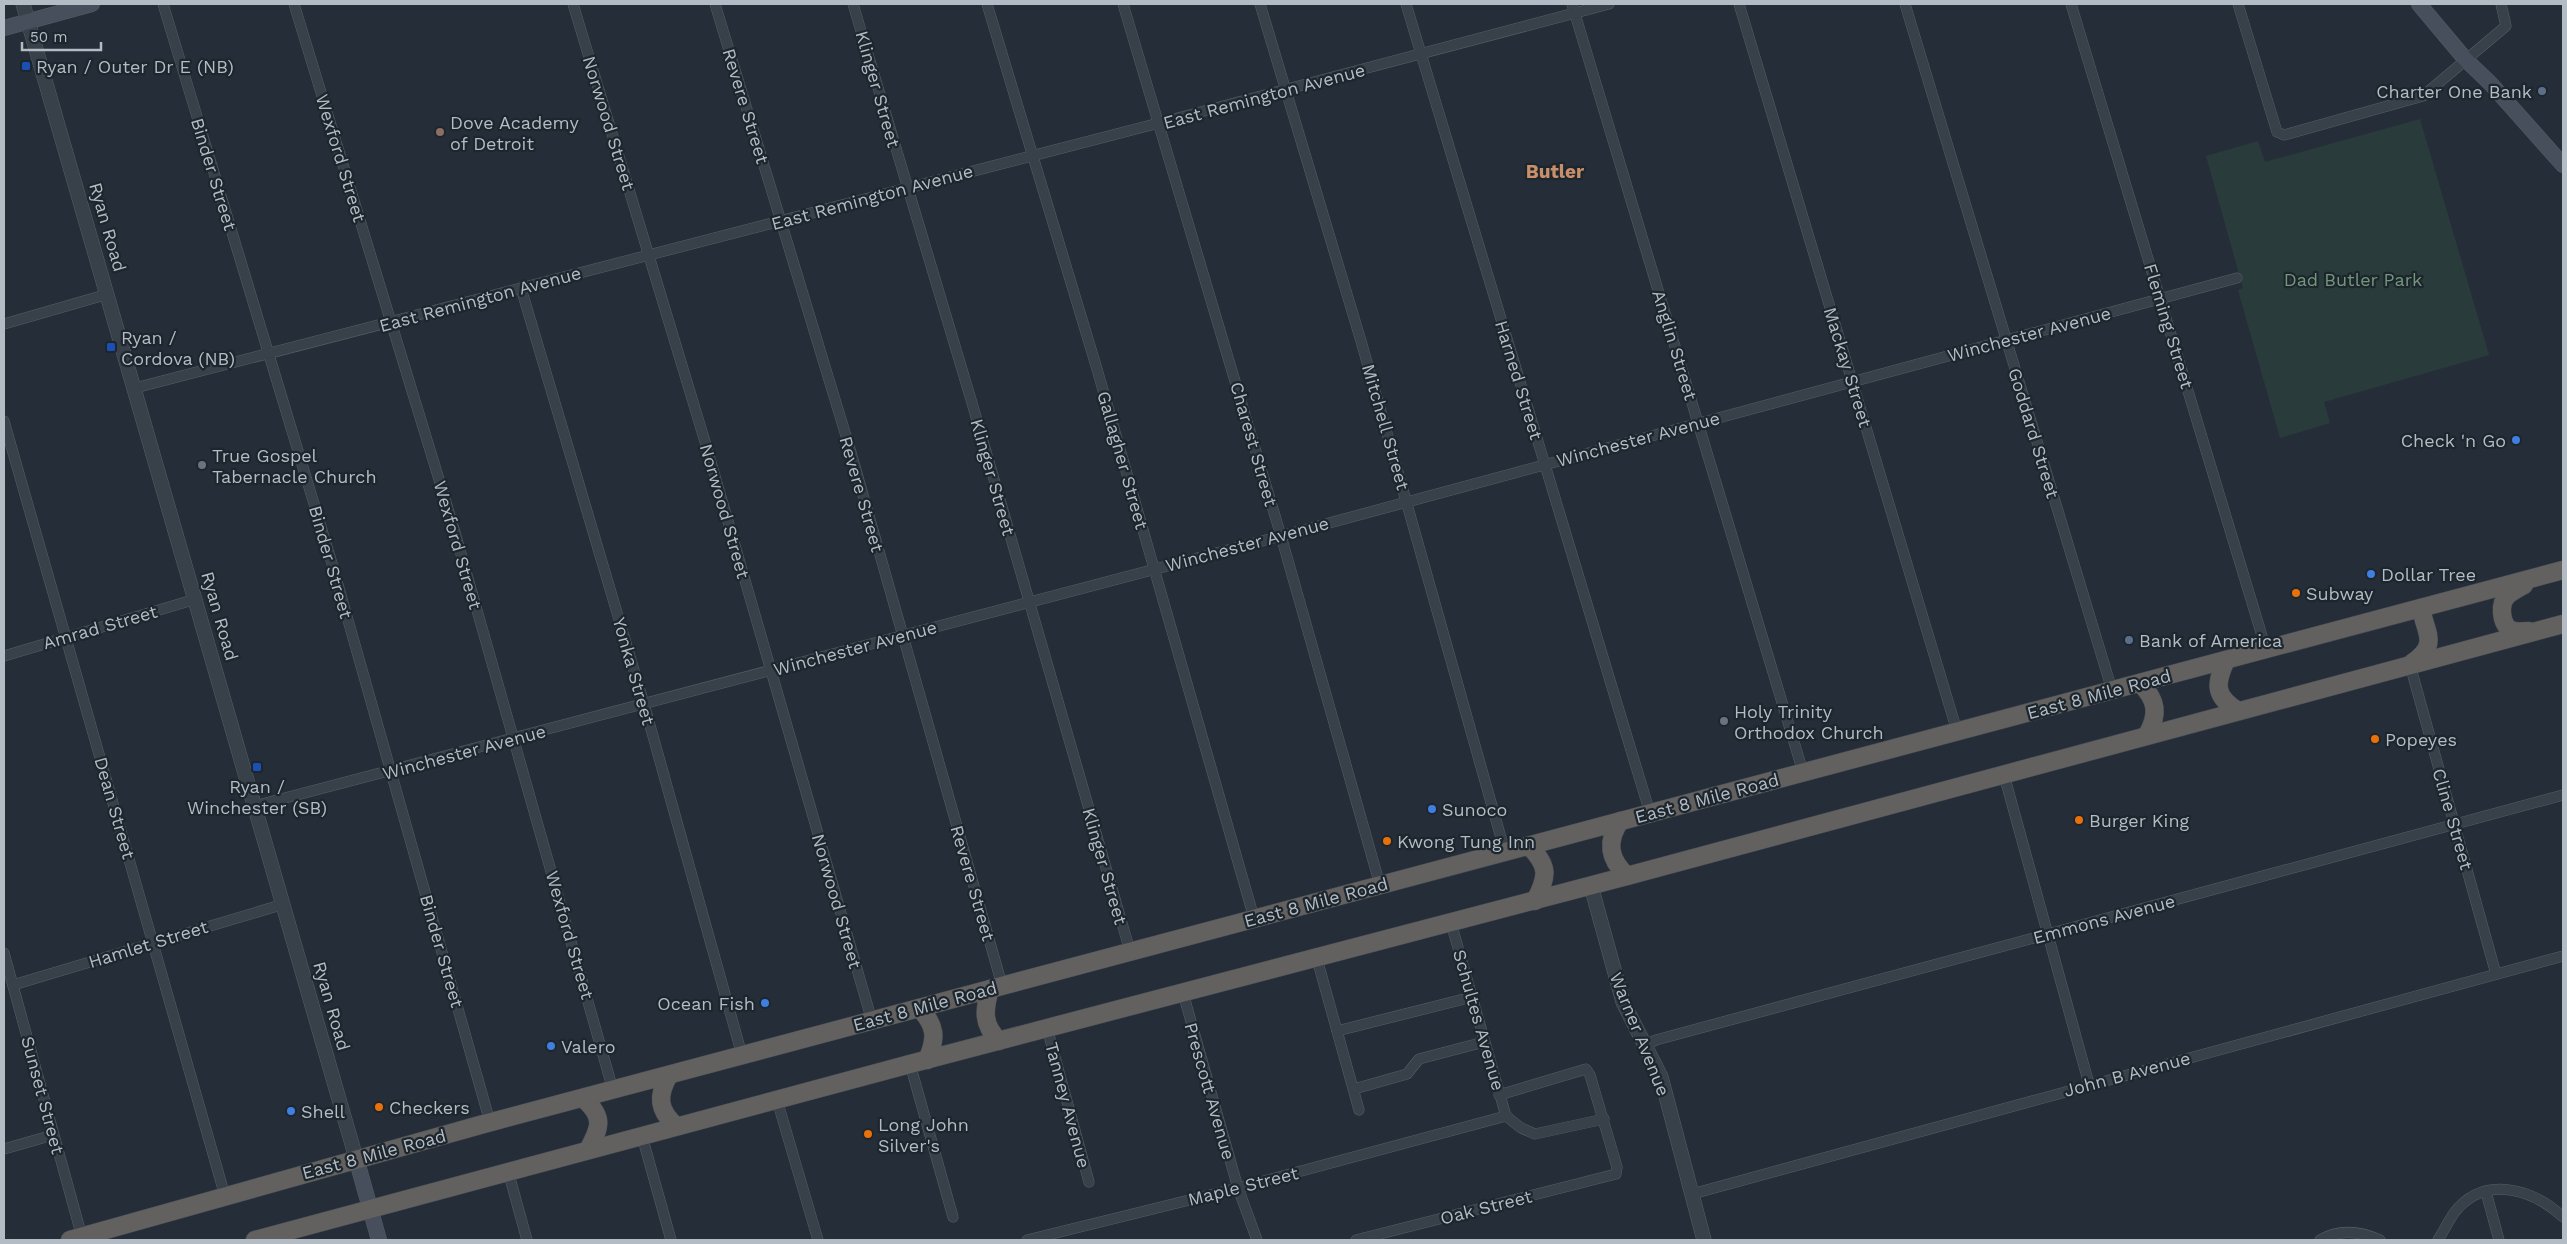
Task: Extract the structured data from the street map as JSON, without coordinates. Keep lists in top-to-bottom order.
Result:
{
  "streets": {
    "highway": ["East 8 Mile Road"],
    "main road": ["Ryan Road"],
    "street": [
      "Klinger Street",
      "East Remington Avenue",
      "Revere Street",
      "Norwood Street",
      "Wexford Street",
      "Binder Street",
      "Fleming Street",
      "Winchester Avenue",
      "Anglin Street",
      "Mackay Street",
      "Harned Street",
      "Mitchell Street",
      "Goddard Street",
      "Charest Street",
      "Gallagher Street",
      "Amrad Street",
      "Yonka Street",
      "Dean Street",
      "Cline Street",
      "Emmons Avenue",
      "Hamlet Street",
      "Schultes Avenue",
      "Warner Avenue",
      "John B Avenue",
      "Prescott Avenue",
      "Sunset Street",
      "Tanney Avenue",
      "Maple Street",
      "Oak Street"
    ]
  },
  "crossings": [
    ["Klinger Street", "East Remington Avenue"],
    ["Klinger Street", "Winchester Avenue"],
    ["Klinger Street", "East 8 Mile Road"],
    ["East Remington Avenue", "Revere Street"],
    ["East Remington Avenue", "Norwood Street"],
    ["East Remington Avenue", "Wexford Street"],
    ["East Remington Avenue", "Binder Street"],
    ["East Remington Avenue", "Ryan Road"],
    ["East Remington Avenue", "Anglin Street"],
    ["East Remington Avenue", "Harned Street"],
    ["East Remington Avenue", "Mitchell Street"],
    ["East Remington Avenue", "Charest Street"],
    ["East Remington Avenue", "Gallagher Street"],
    ["East Remington Avenue", "Yonka Street"],
    ["Revere Street", "Winchester Avenue"],
    ["Revere Street", "East 8 Mile Road"],
    ["Norwood Street", "Winchester Avenue"],
    ["Norwood Street", "East 8 Mile Road"],
    ["Wexford Street", "Winchester Avenue"],
    ["Wexford Street", "East 8 Mile Road"],
    ["Binder Street", "Winchester Avenue"],
    ["Binder Street", "East 8 Mile Road"],
    ["Ryan Road", "Winchester Avenue"],
    ["Ryan Road", "Amrad Street"],
    ["Ryan Road", "East 8 Mile Road"],
    ["Ryan Road", "Hamlet Street"],
    ["Fleming Street", "Winchester Avenue"],
    ["Fleming Street", "East 8 Mile Road"],
    ["Winchester Avenue", "Anglin Street"],
    ["Winchester Avenue", "Mackay Street"],
    ["Winchester Avenue", "Harned Street"],
    ["Winchester Avenue", "Mitchell Street"],
    ["Winchester Avenue", "Goddard Street"],
    ["Winchester Avenue", "Charest Street"],
    ["Winchester Avenue", "Gallagher Street"],
    ["Winchester Avenue", "Yonka Street"],
    ["Anglin Street", "East 8 Mile Road"],
    ["Mackay Street", "East 8 Mile Road"],
    ["Harned Street", "East 8 Mile Road"],
    ["Mitchell Street", "East 8 Mile Road"],
    ["Goddard Street", "East 8 Mile Road"],
    ["Charest Street", "East 8 Mile Road"],
    ["Gallagher Street", "East 8 Mile Road"],
    ["Amrad Street", "Dean Street"],
    ["Yonka Street", "East 8 Mile Road"],
    ["East 8 Mile Road", "Dean Street"],
    ["East 8 Mile Road", "Sunset Street"],
    ["Dean Street", "Hamlet Street"],
    ["Cline Street", "Emmons Avenue"],
    ["Cline Street", "John B Avenue"],
    ["Emmons Avenue", "Warner Avenue"],
    ["Hamlet Street", "Sunset Street"],
    ["Schultes Avenue", "Maple Street"],
    ["Warner Avenue", "John B Avenue"],
    ["Prescott Avenue", "Maple Street"]
  ],
  "districts": ["Butler"],
  "parks": ["Dad Butler Park"],
  "places": {
    "transit": ["Ryan / Outer Dr E (NB)", "Ryan / Cordova (NB)", "Ryan / Winchester (SB)"],
    "other": [
      "Charter One Bank",
      "Dove Academy of Detroit",
      "Check 'n Go",
      "True Gospel Tabernacle Church",
      "Dollar Tree",
      "Subway",
      "Bank of America",
      "Holy Trinity Orthodox Church",
      "Popeyes",
      "Sunoco",
      "Burger King",
      "Kwong Tung Inn",
      "Ocean Fish",
      "Valero",
      "Checkers",
      "Shell",
      "Long John Silver's"
    ]
  },
  "scale_bar": "50 m"
}
